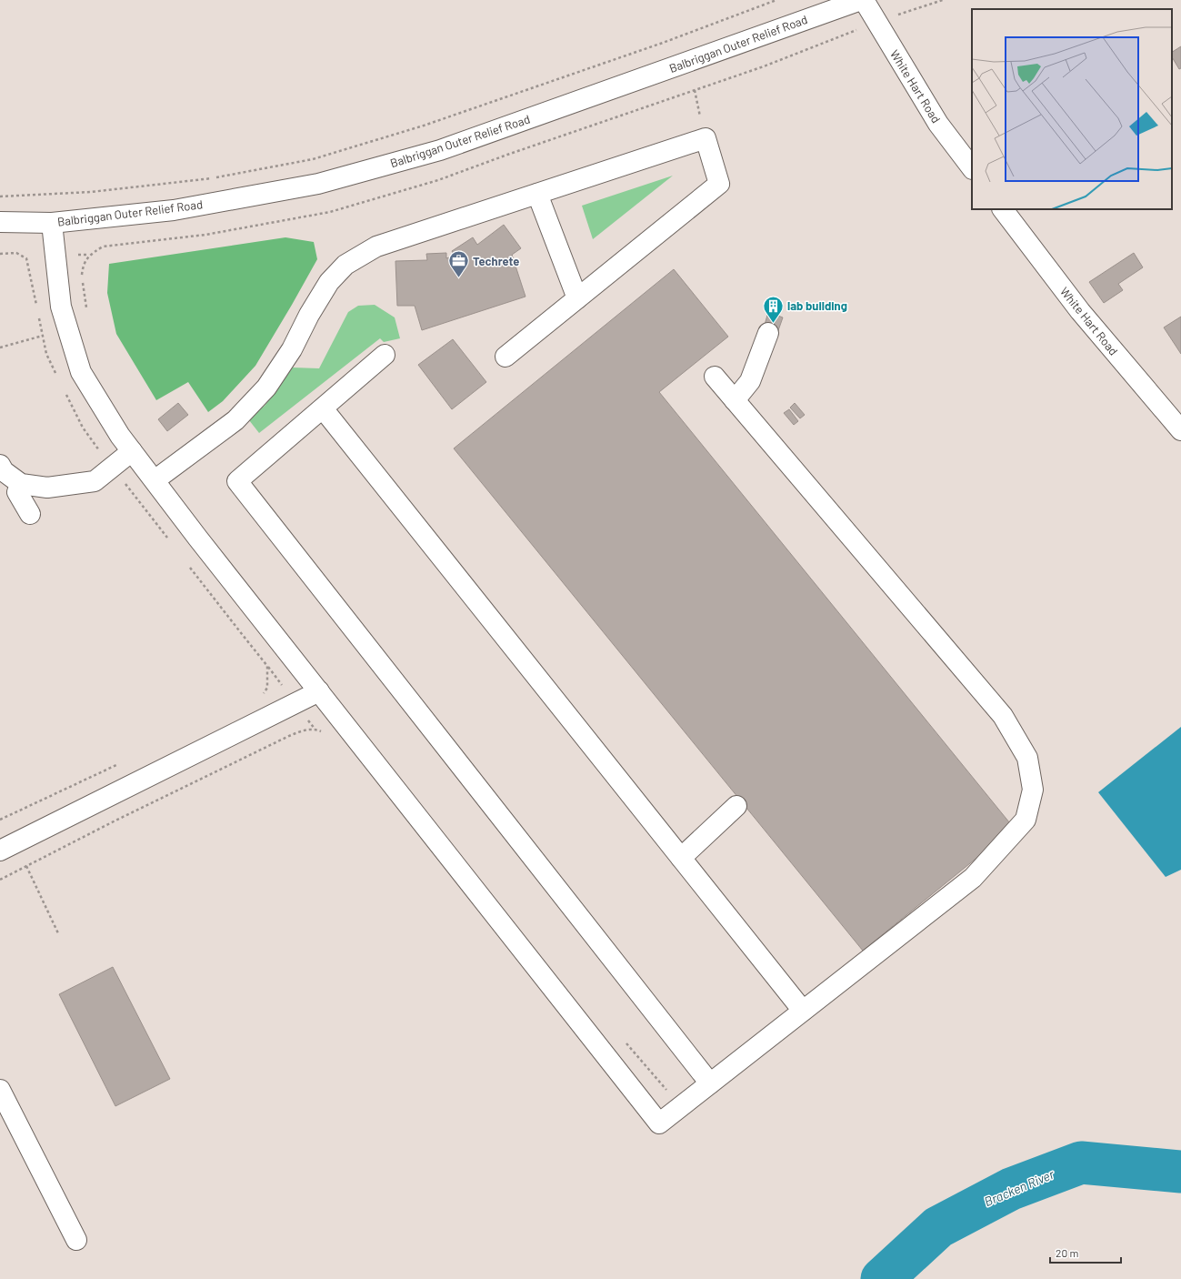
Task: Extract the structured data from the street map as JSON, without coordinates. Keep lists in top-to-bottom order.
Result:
{
  "streets": {
    "street": ["Balbriggan Outer Relief Road", "White Hart Road"]
  },
  "water": ["Bracken River"],
  "places": {
    "office": ["Techrete"],
    "building": ["lab building"]
  },
  "scale_bar": "20 m"
}
